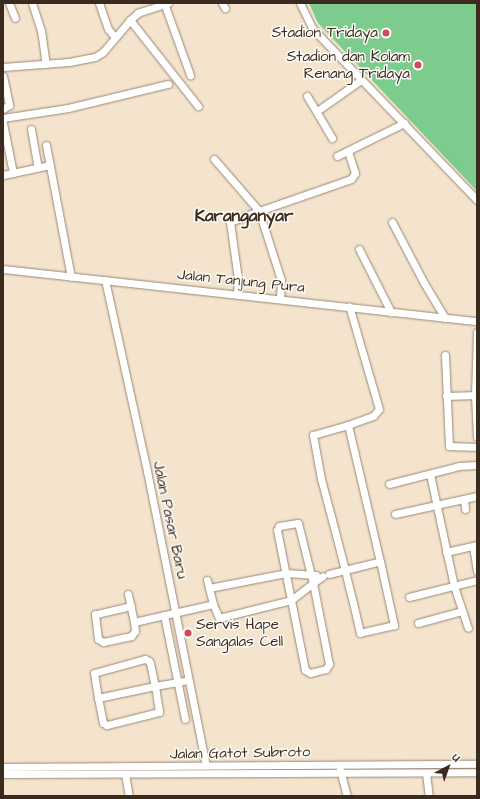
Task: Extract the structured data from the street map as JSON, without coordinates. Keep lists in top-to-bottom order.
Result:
{
  "streets": {
    "street": ["Jalan Tanjung Pura", "Jalan Pasar Baru", "Jalan Gatot Subroto"]
  },
  "crossings": [
    ["Jalan Tanjung Pura", "Jalan Pasar Baru"],
    ["Jalan Pasar Baru", "Jalan Gatot Subroto"]
  ],
  "districts": ["Karanganyar"],
  "places": ["Stadion Tridaya", "Stadion dan Kolam Renang Tridaya", "Servis Hape Sangalas Cell"],
  "north": "top right"
}
